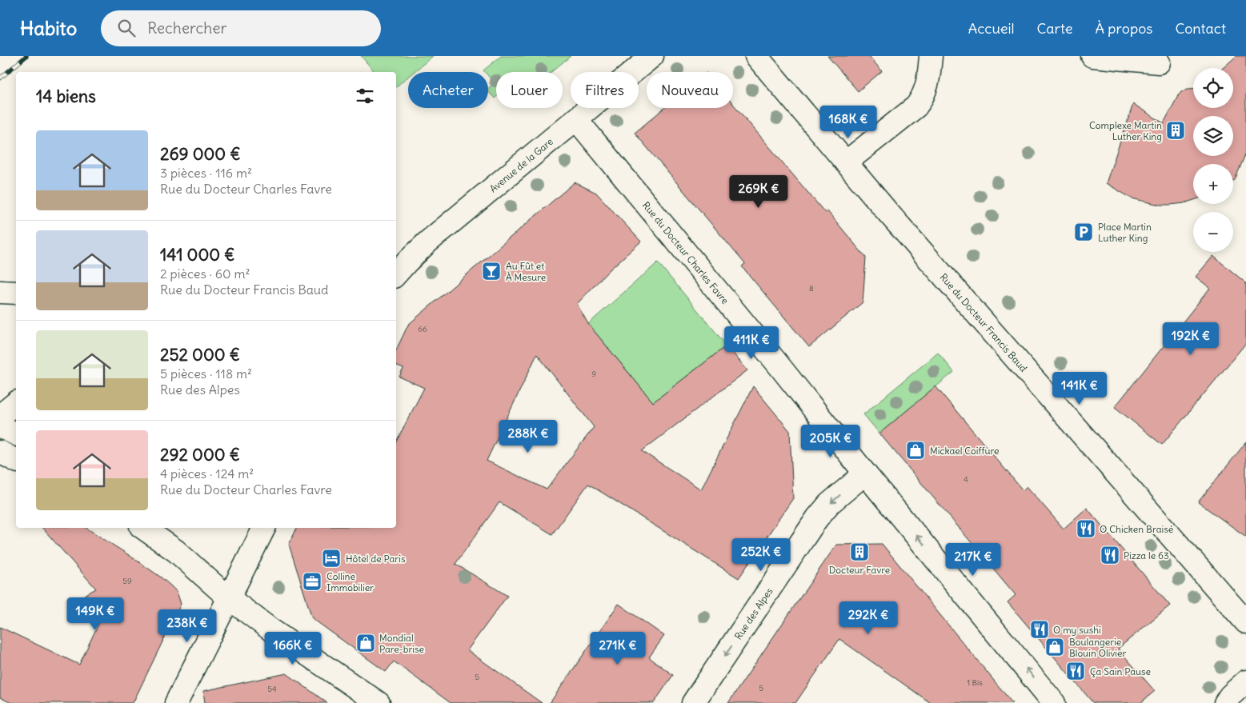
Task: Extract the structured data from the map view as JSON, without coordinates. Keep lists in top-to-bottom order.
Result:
{
  "streets": {
    "street": [
      "Avenue de la Gare",
      "Rue du Docteur Charles Favre",
      "Rue du Docteur Francis Baud",
      "Rue des Alpes"
    ]
  },
  "crossings": [
    ["Avenue de la Gare", "Rue du Docteur Charles Favre"],
    ["Rue du Docteur Charles Favre", "Rue des Alpes"]
  ],
  "one_way": ["Rue du Docteur Charles Favre", "Rue des Alpes"],
  "places": {
    "building": ["Complexe Martin Luther King", "Docteur Favre"],
    "parking": ["Place Martin Luther King"],
    "bar": ["Au Fût et À Mesure"],
    "shop": ["Mickael Coiffure", "Mondial Pare-brise", "Boulangerie Blouin Olivier"],
    "restaurant": [
      "O Chicken Braisé",
      "Pizza le 63",
      "O my sushi",
      "Ça Sain Pause"
    ],
    "hotel": ["Hôtel de Paris"],
    "office": ["Colline Immobilier"]
  },
  "house_numbers": [
    "8",
    "66",
    "9",
    "4",
    "59",
    "5",
    "1 Bis",
    "5",
    "54"
  ],
  "page": {
    "header": "Habito",
    "search": "Rechercher",
    "nav": [
      "Accueil",
      "Carte",
      "À propos",
      "Contact"
    ],
    "map_buttons": ["+", "−"],
    "chip": [
      "Acheter",
      "Louer",
      "Filtres",
      "Nouveau"
    ],
    "heading": "14 biens",
    "price": [
      "168K €",
      "269K €",
      "192K €",
      "411K €",
      "141K €",
      "288K €",
      "205K €",
      "252K €",
      "217K €",
      "149K €",
      "292K €",
      "238K €",
      "166K €",
      "271K €"
    ],
    "list": [
      {
        "name": "269 000 €",
        "note": "3 pièces · 116 m² · Rue du Docteur Charles Favre"
      },
      {
        "name": "141 000 €",
        "note": "2 pièces · 60 m² · Rue du Docteur Francis Baud"
      },
      {
        "name": "252 000 €",
        "note": "5 pièces · 118 m² · Rue des Alpes"
      },
      {
        "name": "292 000 €",
        "note": "4 pièces · 124 m² · Rue du Docteur Charles Favre"
      }
    ]
  }
}
